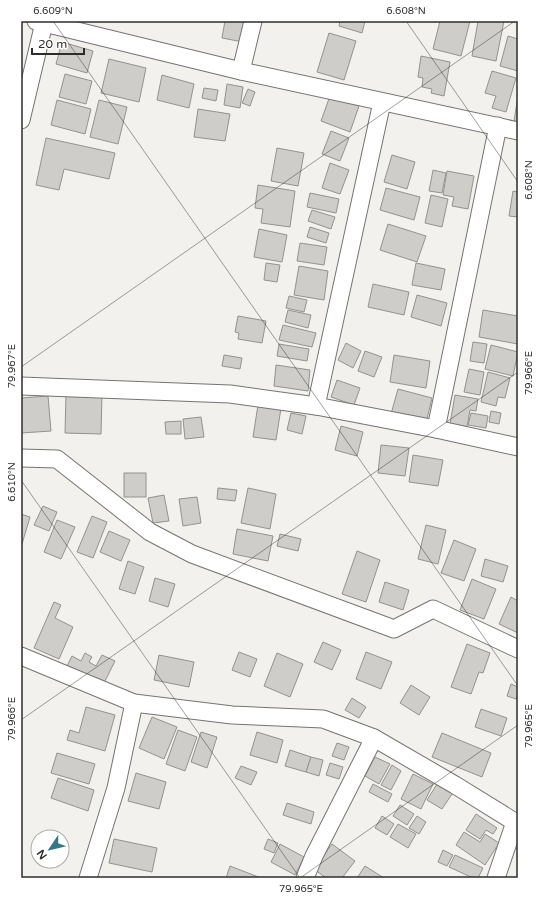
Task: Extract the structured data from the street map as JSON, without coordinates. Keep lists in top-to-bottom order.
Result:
{
  "scale_bar": "20 m",
  "north": "bottom left",
  "coordinates": [
    "6.609°N",
    "6.608°N",
    "79.967°E",
    "79.966°E",
    "6.610°N",
    "79.965°E"
  ]
}
